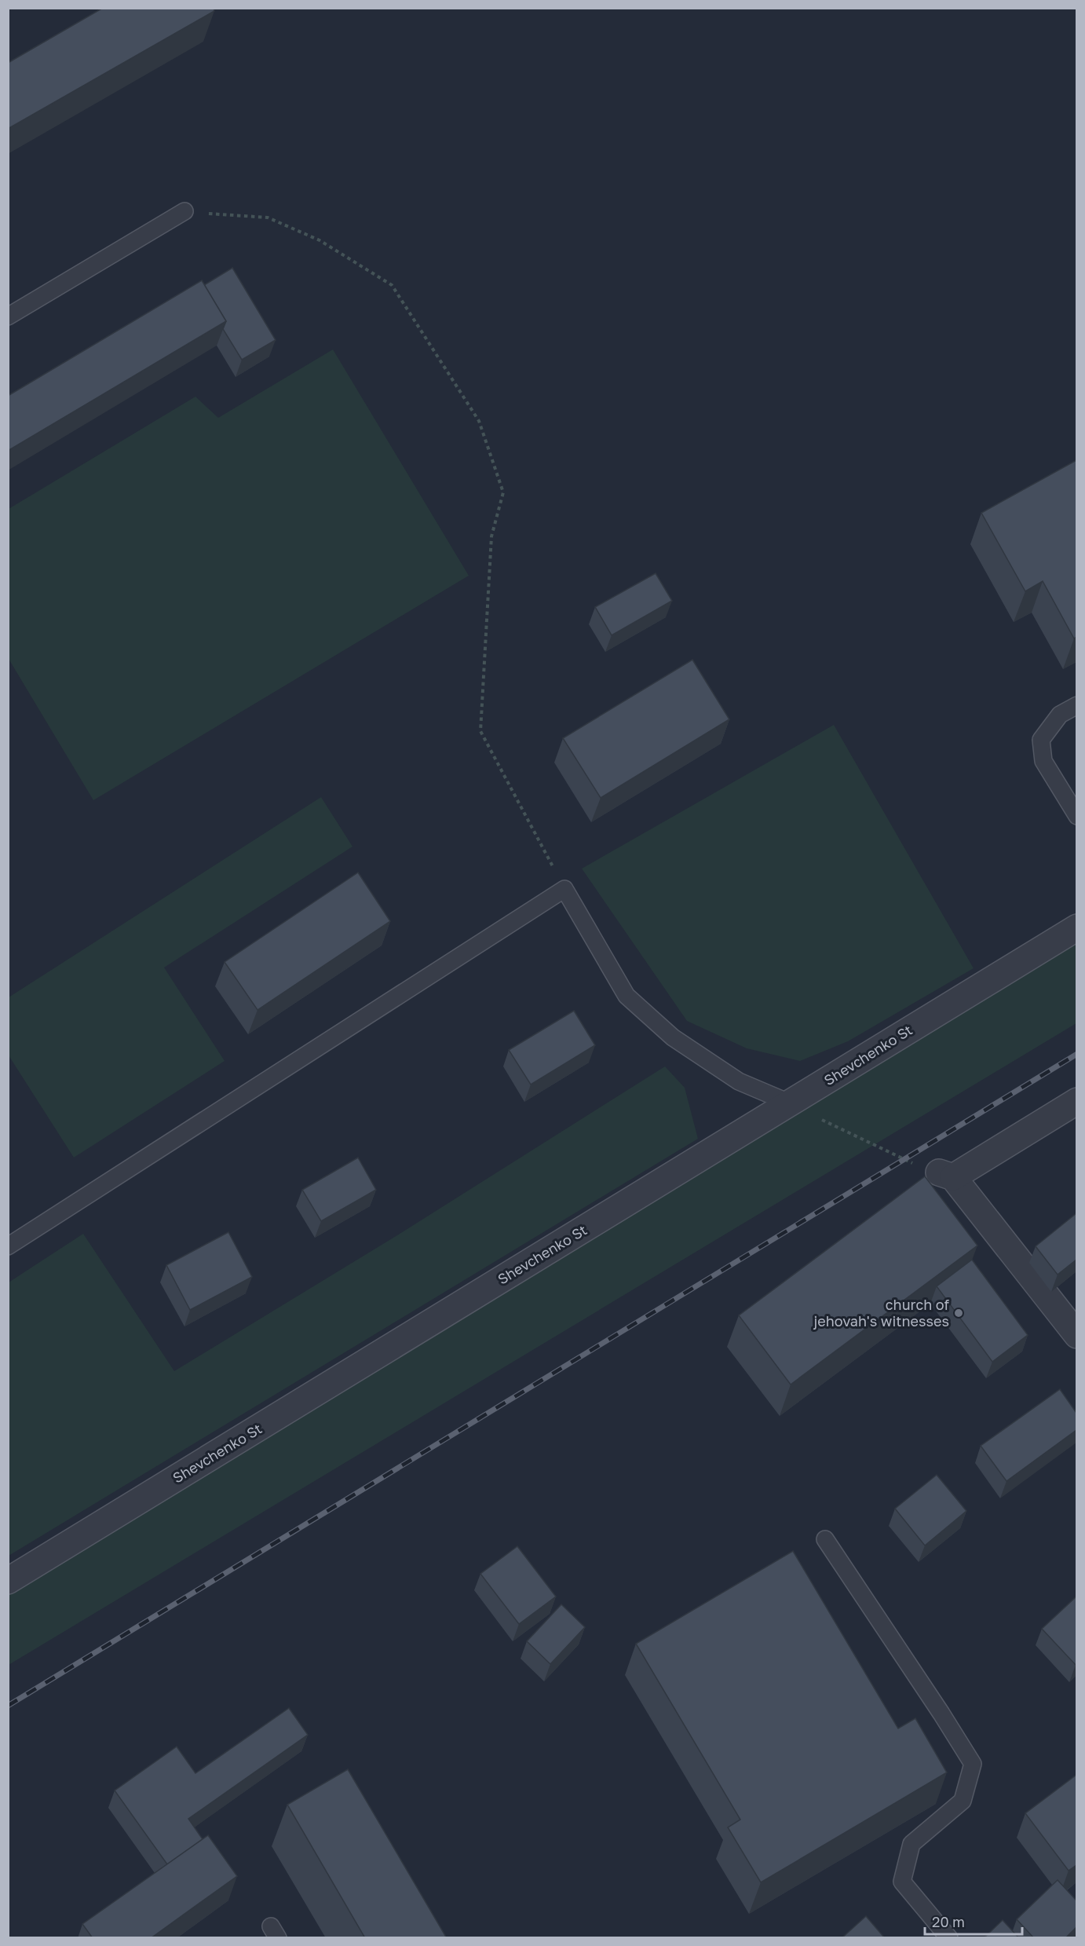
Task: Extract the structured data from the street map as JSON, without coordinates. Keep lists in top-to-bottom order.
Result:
{
  "streets": {
    "street": ["Shevchenko St"]
  },
  "places": ["church of jehovah's witnesses"],
  "scale_bar": "20 m"
}
